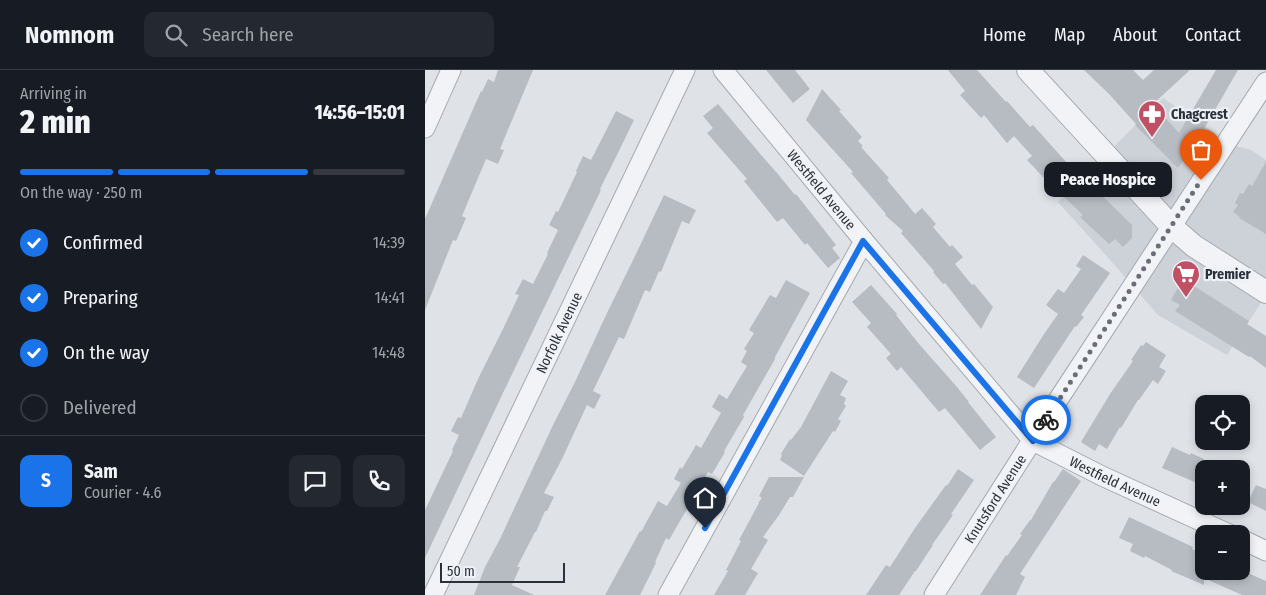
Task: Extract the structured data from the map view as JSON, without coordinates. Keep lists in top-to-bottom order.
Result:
{
  "streets": {
    "street": ["Westfield Avenue", "Norfolk Avenue", "Knutsford Avenue"]
  },
  "crossings": [
    ["Westfield Avenue", "Knutsford Avenue"]
  ],
  "places": {
    "pharmacy": ["Chagcrest"],
    "other": ["Peace Hospice"],
    "supermarket": ["Premier"]
  },
  "scale_bar": "50 m",
  "page": {
    "header": "Nomnom",
    "search": "Search here",
    "nav": [
      "Home",
      "Map",
      "About",
      "Contact"
    ],
    "heading": ["2 min", "Arriving in", "14:56–15:01"],
    "panel": ["Sam", "Courier · 4.6"],
    "bar": "On the way · 250 m",
    "bubble": "Peace Hospice",
    "list": [
      ["Confirmed", "14:39"],
      ["Preparing", "14:41"],
      ["On the way", "14:48"],
      "Delivered"
    ],
    "map_buttons": ["+", "−"],
    "round": "S",
    "scale": "50 m"
  }
}
